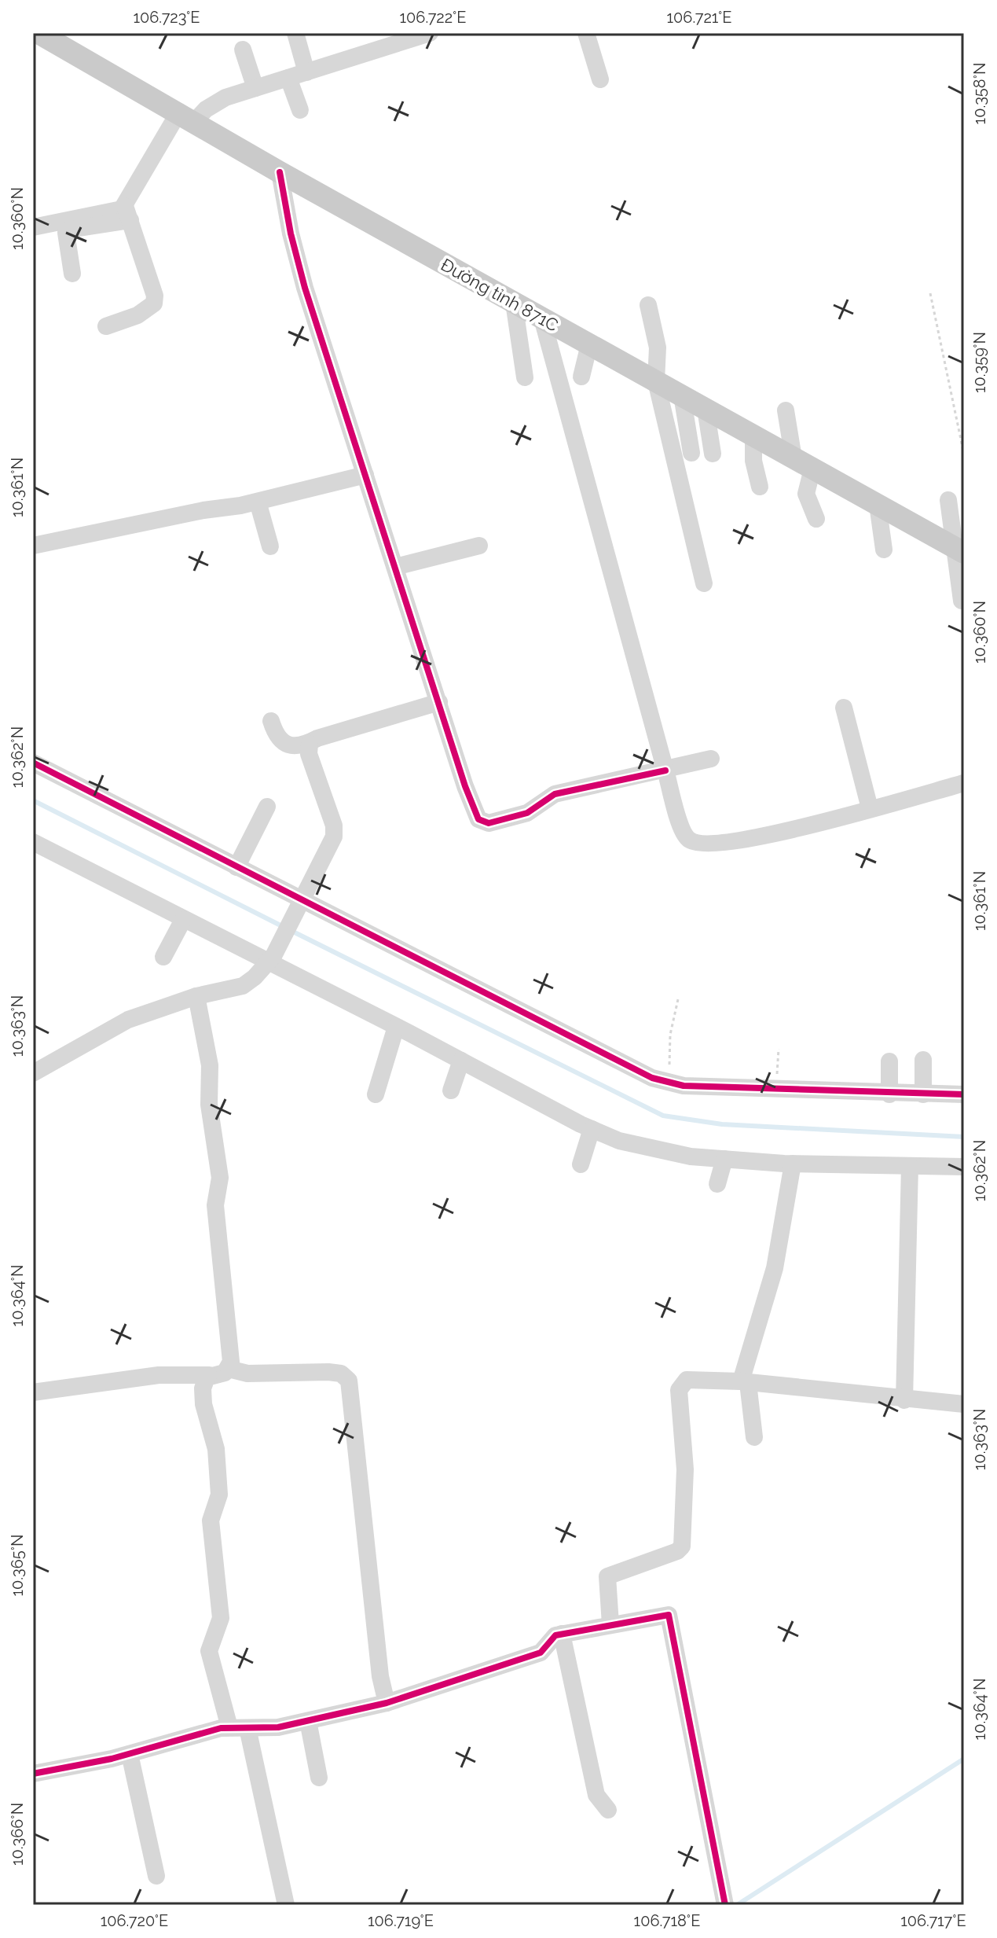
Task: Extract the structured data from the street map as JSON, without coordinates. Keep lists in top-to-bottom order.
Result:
{
  "streets": {
    "main road": ["Đường tỉnh 871C"]
  },
  "coordinates": [
    "106.723°E",
    "106.722°E",
    "106.721°E",
    "10.358°N",
    "10.360°N",
    "10.359°N",
    "10.361°N",
    "10.362°N",
    "10.363°N",
    "10.364°N",
    "10.365°N",
    "10.366°N",
    "106.720°E",
    "106.719°E",
    "106.718°E",
    "106.717°E"
  ]
}
